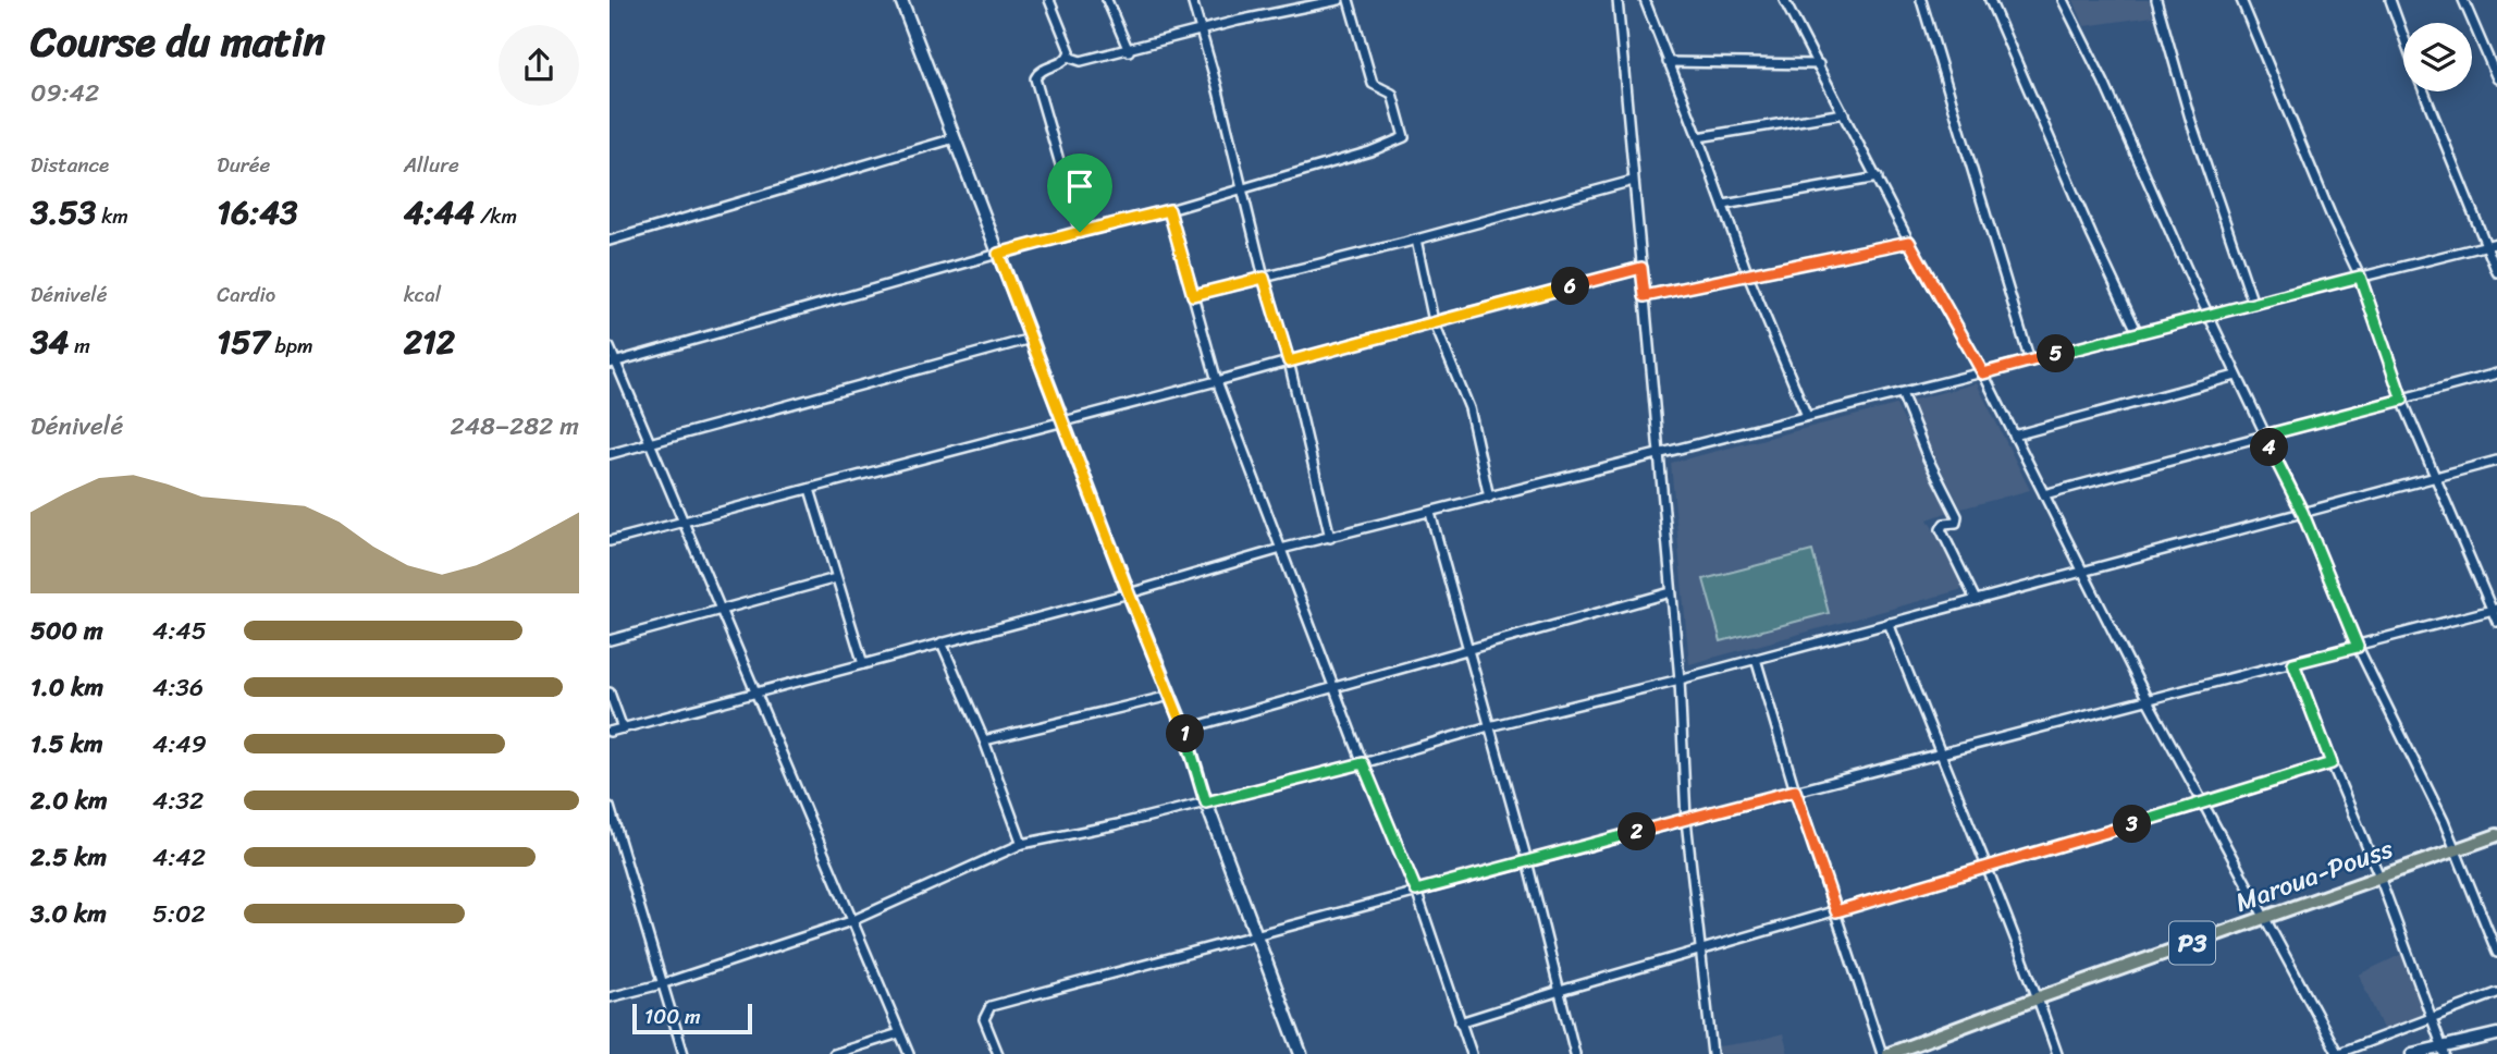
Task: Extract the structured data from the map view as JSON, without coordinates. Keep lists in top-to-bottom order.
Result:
{
  "streets": {
    "main road": ["Maroua-Pouss", "P3"]
  },
  "scale_bar": "100 m",
  "page": {
    "heading": ["Course du matin", "09:42"],
    "stats": [
      ["Distance", "3.53 km"],
      ["Durée", "16:43"],
      ["Allure", "4:44 /km"],
      ["Dénivelé", "34 m"],
      ["Cardio", "157 bpm"],
      ["kcal", "212"]
    ],
    "pins": [
      "6",
      "5",
      "4",
      "1",
      "3",
      "2"
    ],
    "chart": ["Dénivelé", "248–282 m"],
    "list": [
      {
        "name": "500 m",
        "note": "4:45"
      },
      {
        "name": "1.0 km",
        "note": "4:36"
      },
      {
        "name": "1.5 km",
        "note": "4:49"
      },
      {
        "name": "2.0 km",
        "note": "4:32"
      },
      {
        "name": "2.5 km",
        "note": "4:42"
      },
      {
        "name": "3.0 km",
        "note": "5:02"
      }
    ],
    "scale": "100 m"
  }
}
